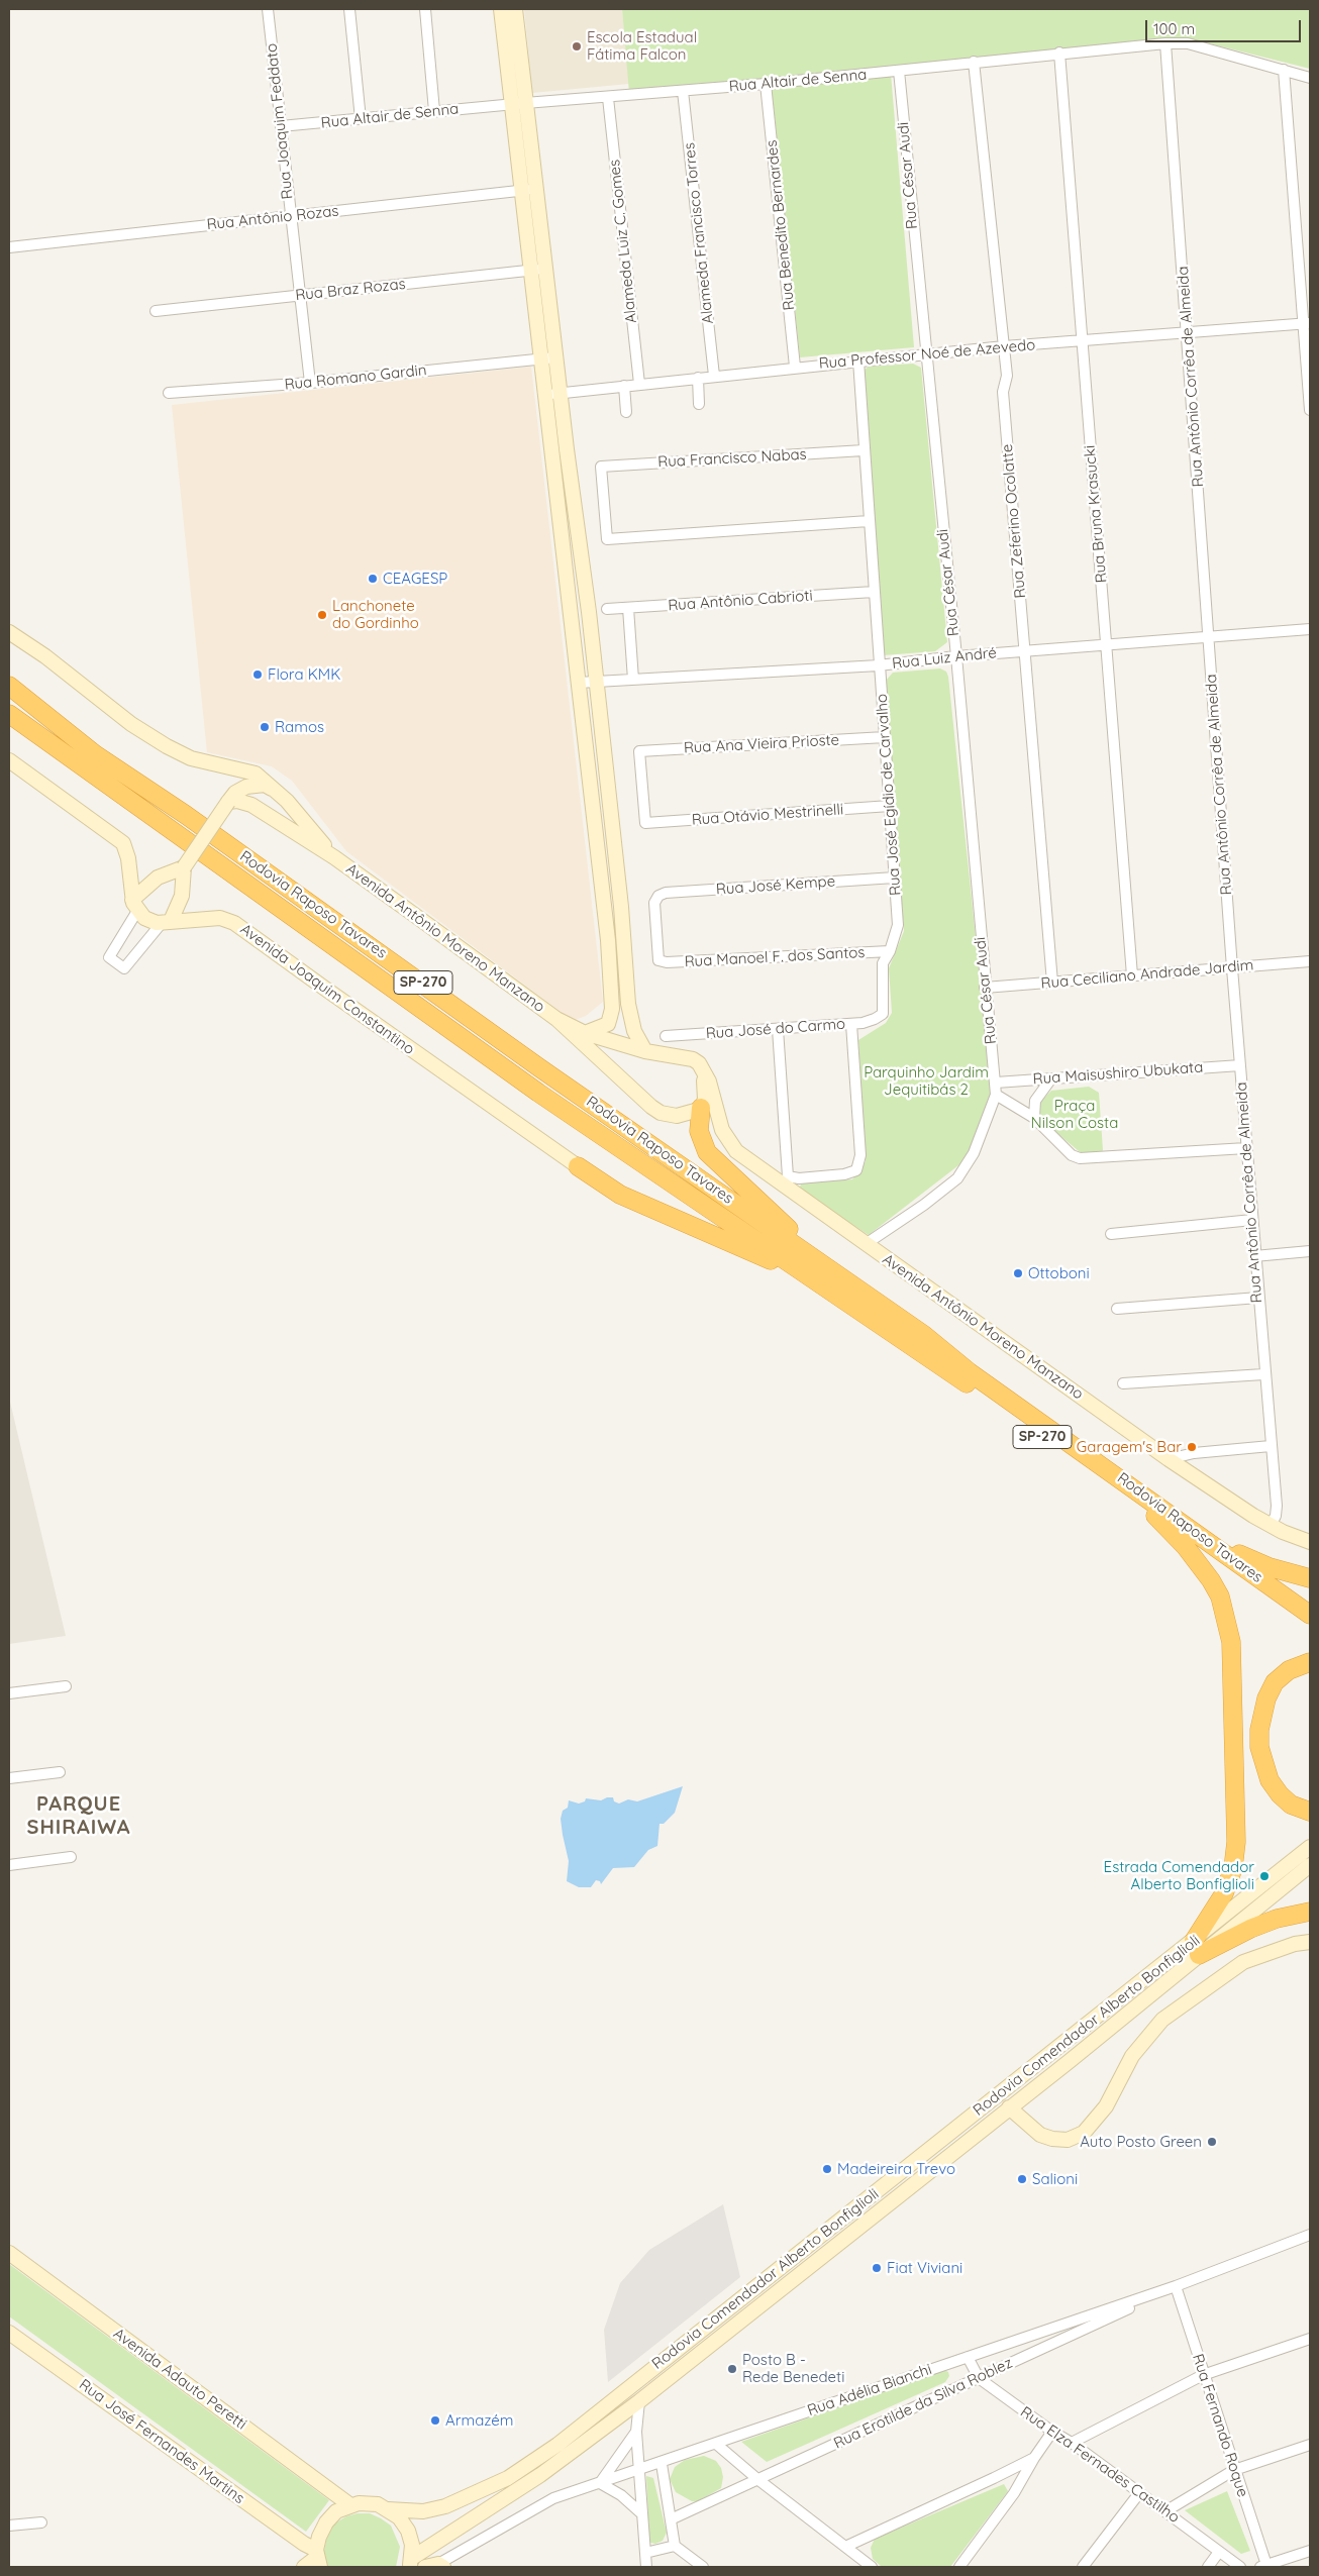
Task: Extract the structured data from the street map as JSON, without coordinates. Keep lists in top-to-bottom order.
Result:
{
  "streets": {
    "highway": ["Rodovia Raposo Tavares", "SP-270"],
    "main road": [
      "Avenida Antônio Moreno Manzano",
      "Avenida Joaquim Constantino",
      "Rodovia Comendador Alberto Bonfiglioli",
      "Avenida Adauto Peretti",
      "Rua José Fernandes Martins"
    ],
    "street": [
      "Rua Altair de Senna",
      "Rua Joaquim Feddato",
      "Rua César Audi",
      "Rua Antônio Rozas",
      "Rua Benedito Bernardes",
      "Alameda Francisco Torres",
      "Alameda Luiz C. Gomes",
      "Rua Braz Rozas",
      "Rua Professor Noé de Azevedo",
      "Rua Antônio Corrêa de Almeida",
      "Rua Romano Gardin",
      "Rua Francisco Nabas",
      "Rua Bruna Krasucki",
      "Rua Zeferino Ocolatte",
      "Rua Antônio Cabrioti",
      "Rua Luiz André",
      "Rua Ana Vieira Prioste",
      "Rua José Egídio de Carvalho",
      "Rua Otávio Mestrinelli",
      "Rua José Kempe",
      "Rua Manoel F. dos Santos",
      "Rua Ceciliano Andrade Jardim",
      "Rua José do Carmo",
      "Rua Maisushiro Ubukata",
      "Rua Adélia Bianchi",
      "Rua Erotilde da Silva Roblez",
      "Rua Fernando Roque",
      "Rua Elza Fernades Castilho"
    ]
  },
  "crossings": [
    ["Rua Altair de Senna", "Rua Joaquim Feddato"],
    ["Rua Altair de Senna", "Rua César Audi"],
    ["Rua Altair de Senna", "Rua Benedito Bernardes"],
    ["Rua Altair de Senna", "Alameda Francisco Torres"],
    ["Rua Altair de Senna", "Alameda Luiz C. Gomes"],
    ["Rua Altair de Senna", "Rua Antônio Corrêa de Almeida"],
    ["Rua Altair de Senna", "Rua Bruna Krasucki"],
    ["Rua Altair de Senna", "Rua Zeferino Ocolatte"],
    ["Rua Joaquim Feddato", "Rua Antônio Rozas"],
    ["Rua Joaquim Feddato", "Rua Braz Rozas"],
    ["Rua Joaquim Feddato", "Rua Romano Gardin"],
    ["Rua César Audi", "Rua Professor Noé de Azevedo"],
    ["Rua César Audi", "Rua Luiz André"],
    ["Rua César Audi", "Rua Ceciliano Andrade Jardim"],
    ["Rua César Audi", "Rua Maisushiro Ubukata"],
    ["Rua Benedito Bernardes", "Rua Professor Noé de Azevedo"],
    ["Alameda Francisco Torres", "Rua Professor Noé de Azevedo"],
    ["Alameda Luiz C. Gomes", "Rua Professor Noé de Azevedo"],
    ["Rua Professor Noé de Azevedo", "Rua Antônio Corrêa de Almeida"],
    ["Rua Professor Noé de Azevedo", "Rua Bruna Krasucki"],
    ["Rua Professor Noé de Azevedo", "Rua Zeferino Ocolatte"],
    ["Rua Professor Noé de Azevedo", "Rua José Egídio de Carvalho"],
    ["Rua Antônio Corrêa de Almeida", "Rua Luiz André"],
    ["Rua Antônio Corrêa de Almeida", "Avenida Antônio Moreno Manzano"],
    ["Rua Antônio Corrêa de Almeida", "Rua Ceciliano Andrade Jardim"],
    ["Rua Antônio Corrêa de Almeida", "Rua Maisushiro Ubukata"],
    ["Rua Francisco Nabas", "Rua José Egídio de Carvalho"],
    ["Rua Bruna Krasucki", "Rua Luiz André"],
    ["Rua Bruna Krasucki", "Rua Ceciliano Andrade Jardim"],
    ["Rua Zeferino Ocolatte", "Rua Luiz André"],
    ["Rua Zeferino Ocolatte", "Rua Ceciliano Andrade Jardim"],
    ["Rua Antônio Cabrioti", "Rua José Egídio de Carvalho"],
    ["Rua Luiz André", "Rua José Egídio de Carvalho"],
    ["Rua Ana Vieira Prioste", "Rua José Egídio de Carvalho"],
    ["Rua Ana Vieira Prioste", "Rua Otávio Mestrinelli"],
    ["Rua José Egídio de Carvalho", "Rua Otávio Mestrinelli"],
    ["Rua José Egídio de Carvalho", "Rua José Kempe"],
    ["Rua José Egídio de Carvalho", "Rua Manoel F. dos Santos"],
    ["Rua José Egídio de Carvalho", "Rua José do Carmo"],
    ["Rua José Kempe", "Rua Manoel F. dos Santos"],
    ["Rodovia Comendador Alberto Bonfiglioli", "Avenida Adauto Peretti"],
    ["Rua Adélia Bianchi", "Rua Erotilde da Silva Roblez"],
    ["Rua Adélia Bianchi", "Rua Fernando Roque"],
    ["Rua Adélia Bianchi", "Rua Elza Fernades Castilho"],
    ["Rua Erotilde da Silva Roblez", "Rua Fernando Roque"],
    ["Rua Erotilde da Silva Roblez", "Rua Elza Fernades Castilho"]
  ],
  "districts": ["PARQUE SHIRAIWA"],
  "parks": ["Parquinho Jardim Jequitibás 2", "Praça Nilson Costa"],
  "places": [
    "Escola Estadual Fátima Falcon",
    "CEAGESP",
    "Lanchonete do Gordinho",
    "Flora KMK",
    "Ramos",
    "Ottoboni",
    "Garagem's Bar",
    "Estrada Comendador Alberto Bonfiglioli",
    "Auto Posto Green",
    "Madeireira Trevo",
    "Salioni",
    "Fiat Viviani",
    "Posto B - Rede Benedeti",
    "Armazém"
  ],
  "scale_bar": "100 m"
}
